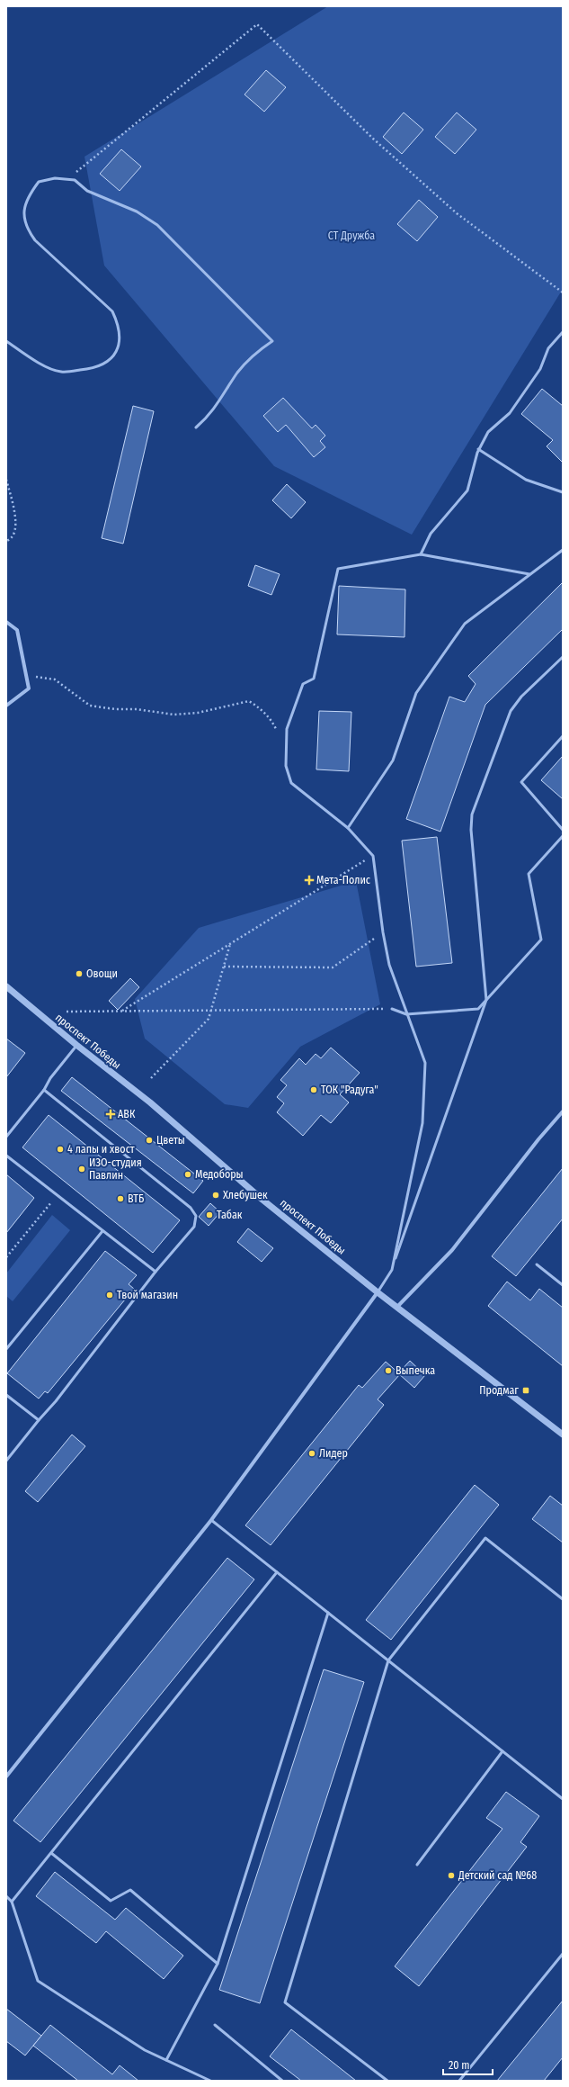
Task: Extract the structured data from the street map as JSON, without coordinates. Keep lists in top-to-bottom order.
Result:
{
  "streets": {
    "street": ["проспект Победы"]
  },
  "parks": ["СТ Дружба"],
  "places": {
    "health": ["Мета-Полис", "АВК"],
    "other": [
      "Овощи",
      "ТОК \"Радуга\"",
      "Цветы",
      "4 лапы и хвост",
      "ИЗО-студия Павлин",
      "Медоборы",
      "Хлебушек",
      "ВТБ",
      "Табак",
      "Твой магазин",
      "Выпечка",
      "Лидер",
      "Детский сад №68"
    ],
    "transit": ["Продмаг"]
  },
  "scale_bar": "20 m"
}
